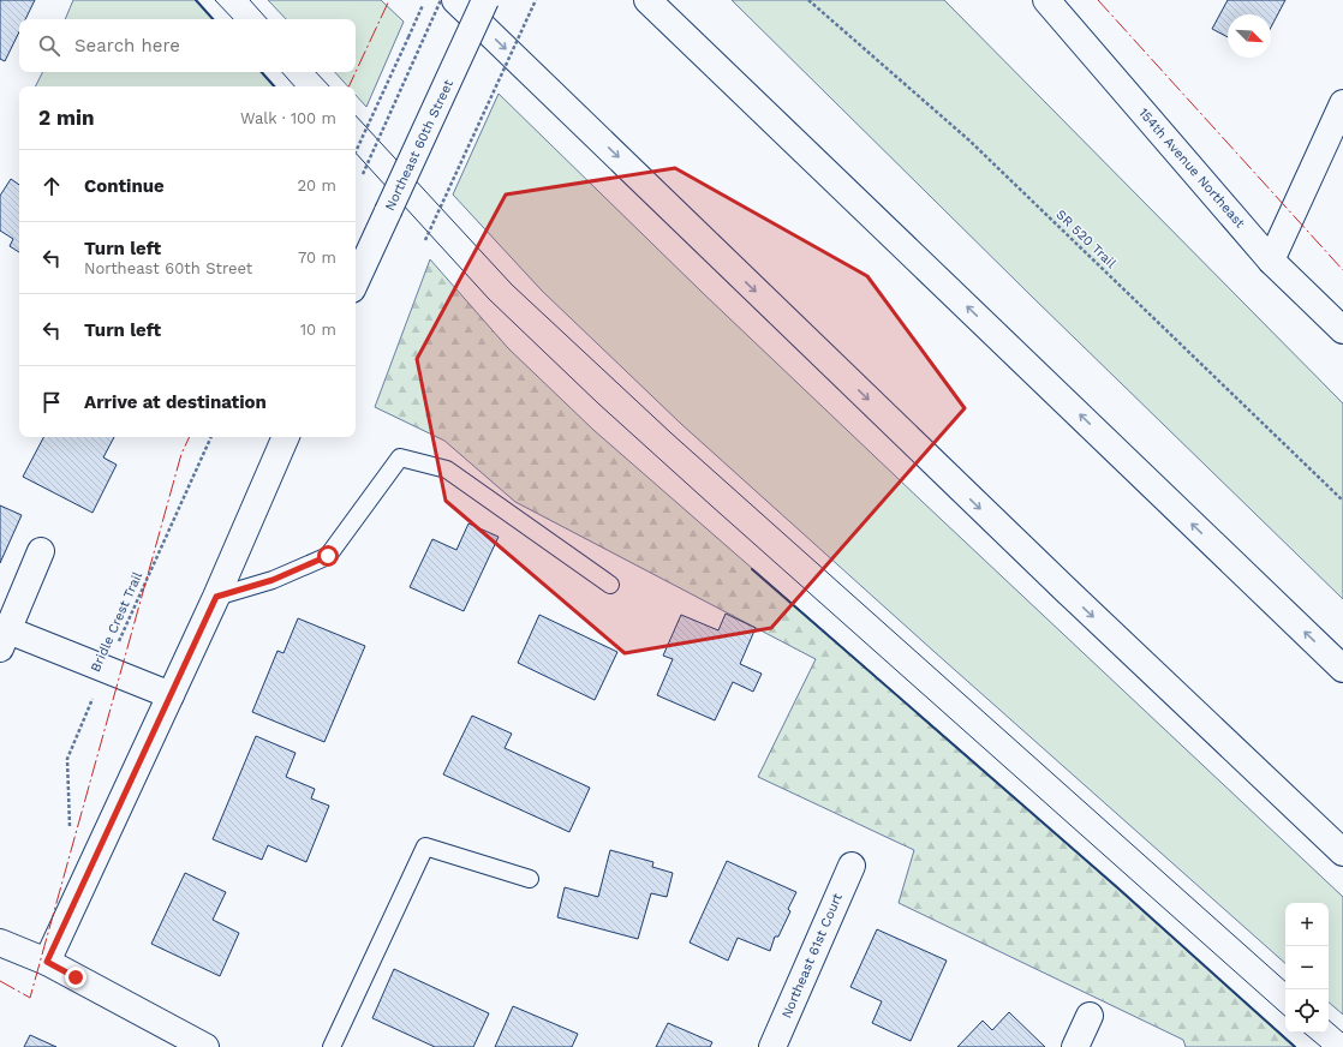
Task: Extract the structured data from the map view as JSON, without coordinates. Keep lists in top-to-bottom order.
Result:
{
  "streets": {
    "main road": ["Northeast 60th Street", "154th Avenue Northeast", "Northeast 61st Court"],
    "path": ["SR 520 Trail", "Bridle Crest Trail"]
  },
  "north": "bottom right",
  "page": {
    "search": "Search here",
    "heading": ["2 min", "Walk · 100 m"],
    "list": [
      ["Continue", "20 m"],
      ["Turn left", "Northeast 60th Street", "70 m"],
      ["Turn left", "10 m"],
      "Arrive at destination"
    ],
    "map_buttons": ["+", "−"]
  }
}
